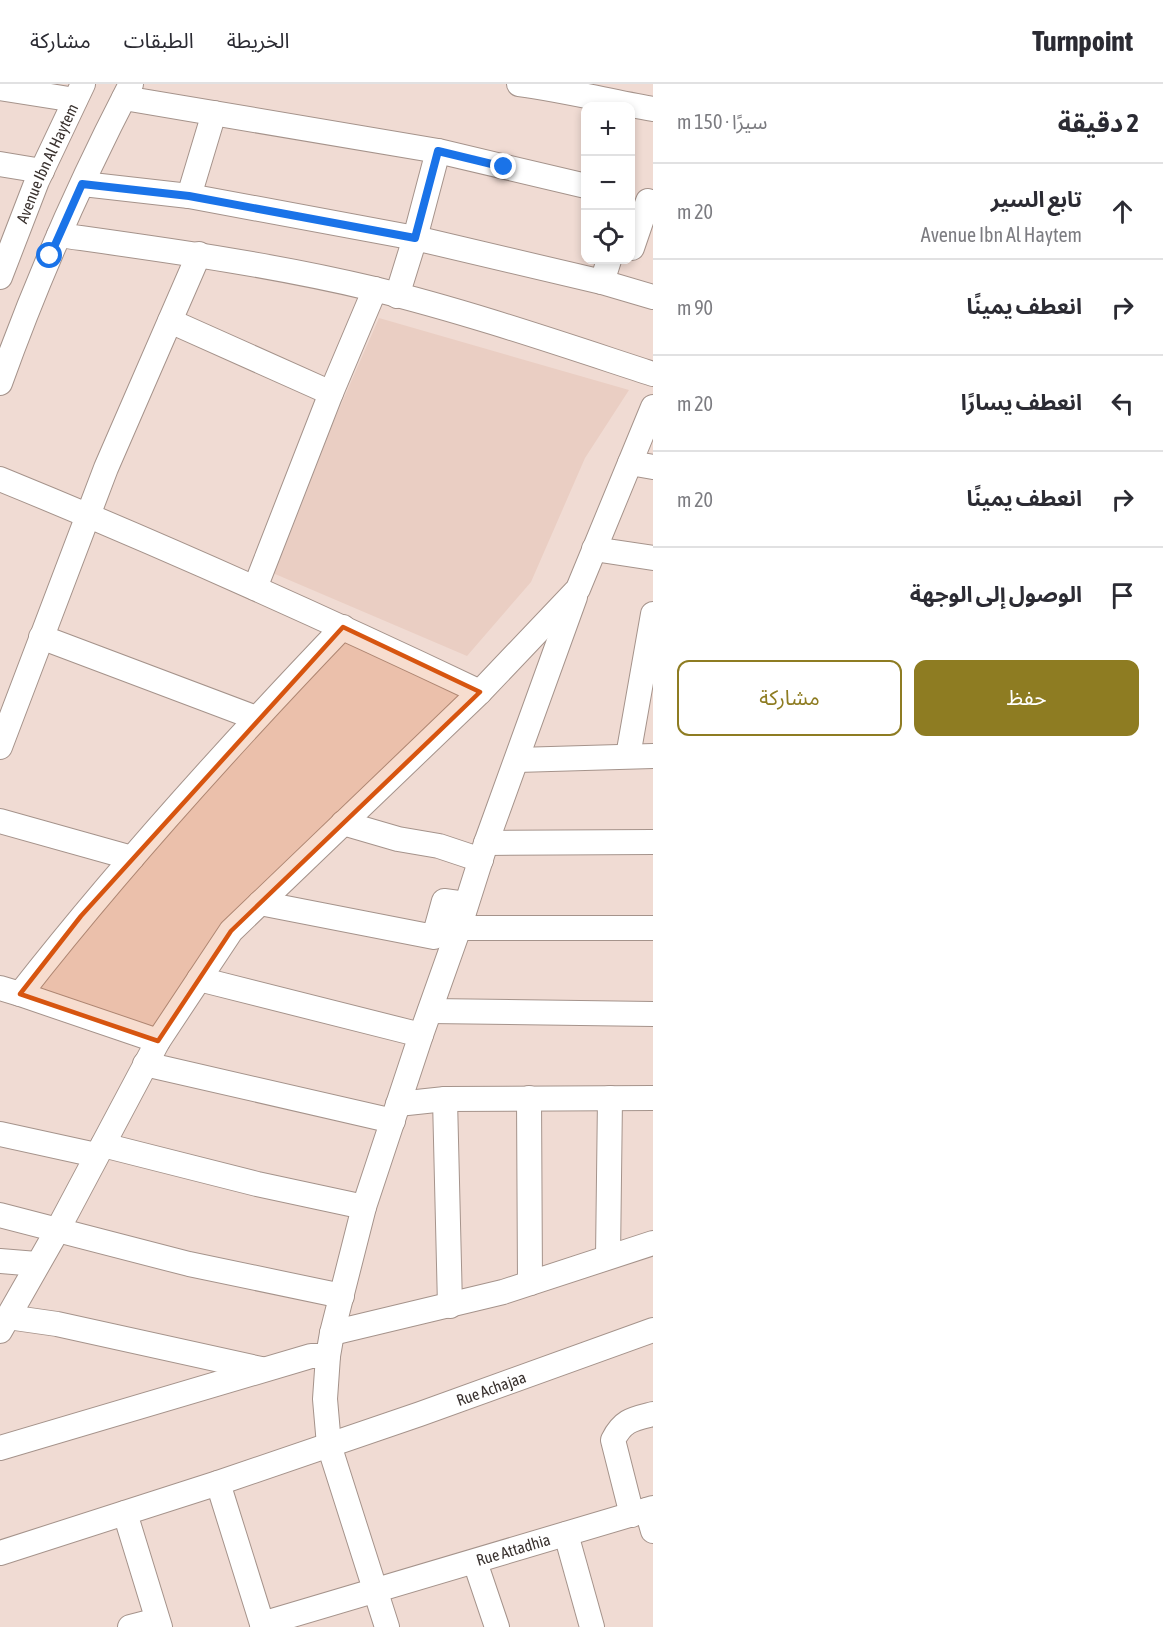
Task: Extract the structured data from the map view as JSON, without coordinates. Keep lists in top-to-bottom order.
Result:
{
  "streets": {
    "street": ["Avenue Ibn Al Haytem", "Rue Achajaa", "Rue Attadhia"]
  },
  "page": {
    "header": "Turnpoint",
    "nav": ["الخريطة", "الطبقات", "مشاركة"],
    "heading": ["2 دقيقة", "سيرًا · 150 m"],
    "map_buttons": ["+", "−"],
    "list": [
      ["تابع السير", "Avenue Ibn Al Haytem", "20 m"],
      ["انعطف يمينًا", "90 m"],
      ["انعطف يسارًا", "20 m"],
      ["انعطف يمينًا", "20 m"],
      "الوصول إلى الوجهة"
    ],
    "buttons": ["حفظ", "مشاركة"]
  }
}
